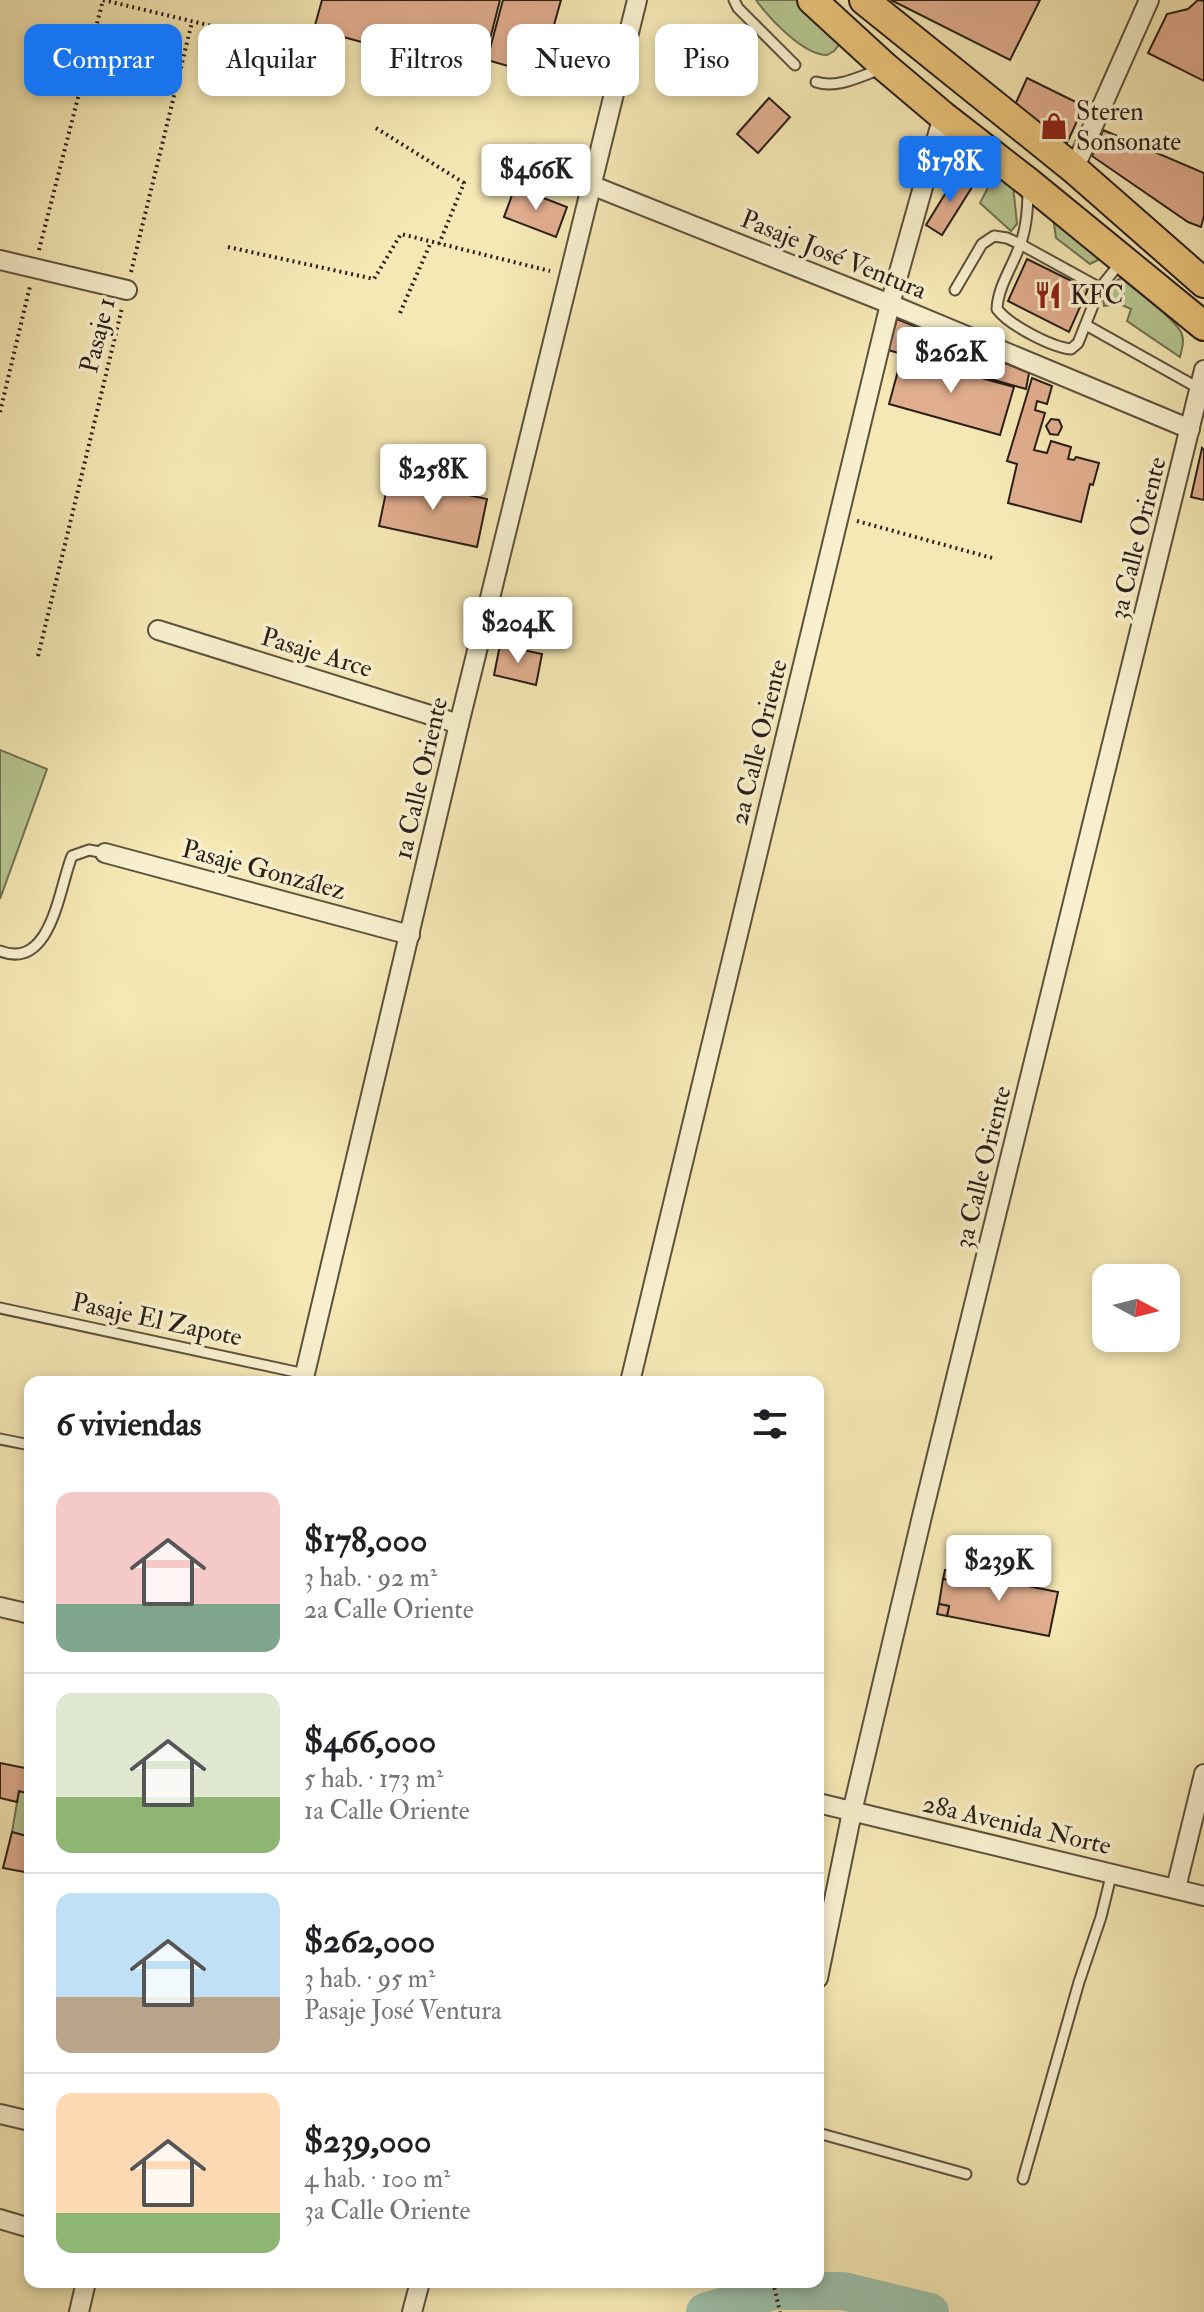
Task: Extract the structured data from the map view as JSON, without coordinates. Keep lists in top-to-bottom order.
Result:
{
  "streets": {
    "street": [
      "Pasaje José Ventura",
      "3a Calle Oriente",
      "Pasaje Arce",
      "2a Calle Oriente",
      "1a Calle Oriente",
      "Pasaje González",
      "28a Avenida Norte"
    ],
    "lane": ["Pasaje El Zapote"],
    "path": ["Pasaje 1"]
  },
  "crossings": [
    ["Pasaje José Ventura", "3a Calle Oriente"],
    ["Pasaje José Ventura", "2a Calle Oriente"],
    ["Pasaje José Ventura", "1a Calle Oriente"],
    ["3a Calle Oriente", "28a Avenida Norte"],
    ["Pasaje Arce", "1a Calle Oriente"],
    ["1a Calle Oriente", "Pasaje González"]
  ],
  "places": {
    "shop": ["Steren Sonsonate"],
    "restaurant": ["KFC"]
  },
  "north": "right",
  "page": {
    "chip": [
      "Comprar",
      "Alquilar",
      "Filtros",
      "Nuevo",
      "Piso"
    ],
    "price": [
      "$178K",
      "$466K",
      "$262K",
      "$258K",
      "$204K",
      "$239K"
    ],
    "heading": "6 viviendas",
    "list": [
      {
        "name": "$178,000",
        "note": "3 hab. · 92 m² · 2a Calle Oriente"
      },
      {
        "name": "$466,000",
        "note": "5 hab. · 173 m² · 1a Calle Oriente"
      },
      {
        "name": "$262,000",
        "note": "3 hab. · 95 m² · Pasaje José Ventura"
      },
      {
        "name": "$239,000",
        "note": "4 hab. · 100 m² · 3a Calle Oriente"
      }
    ]
  }
}
